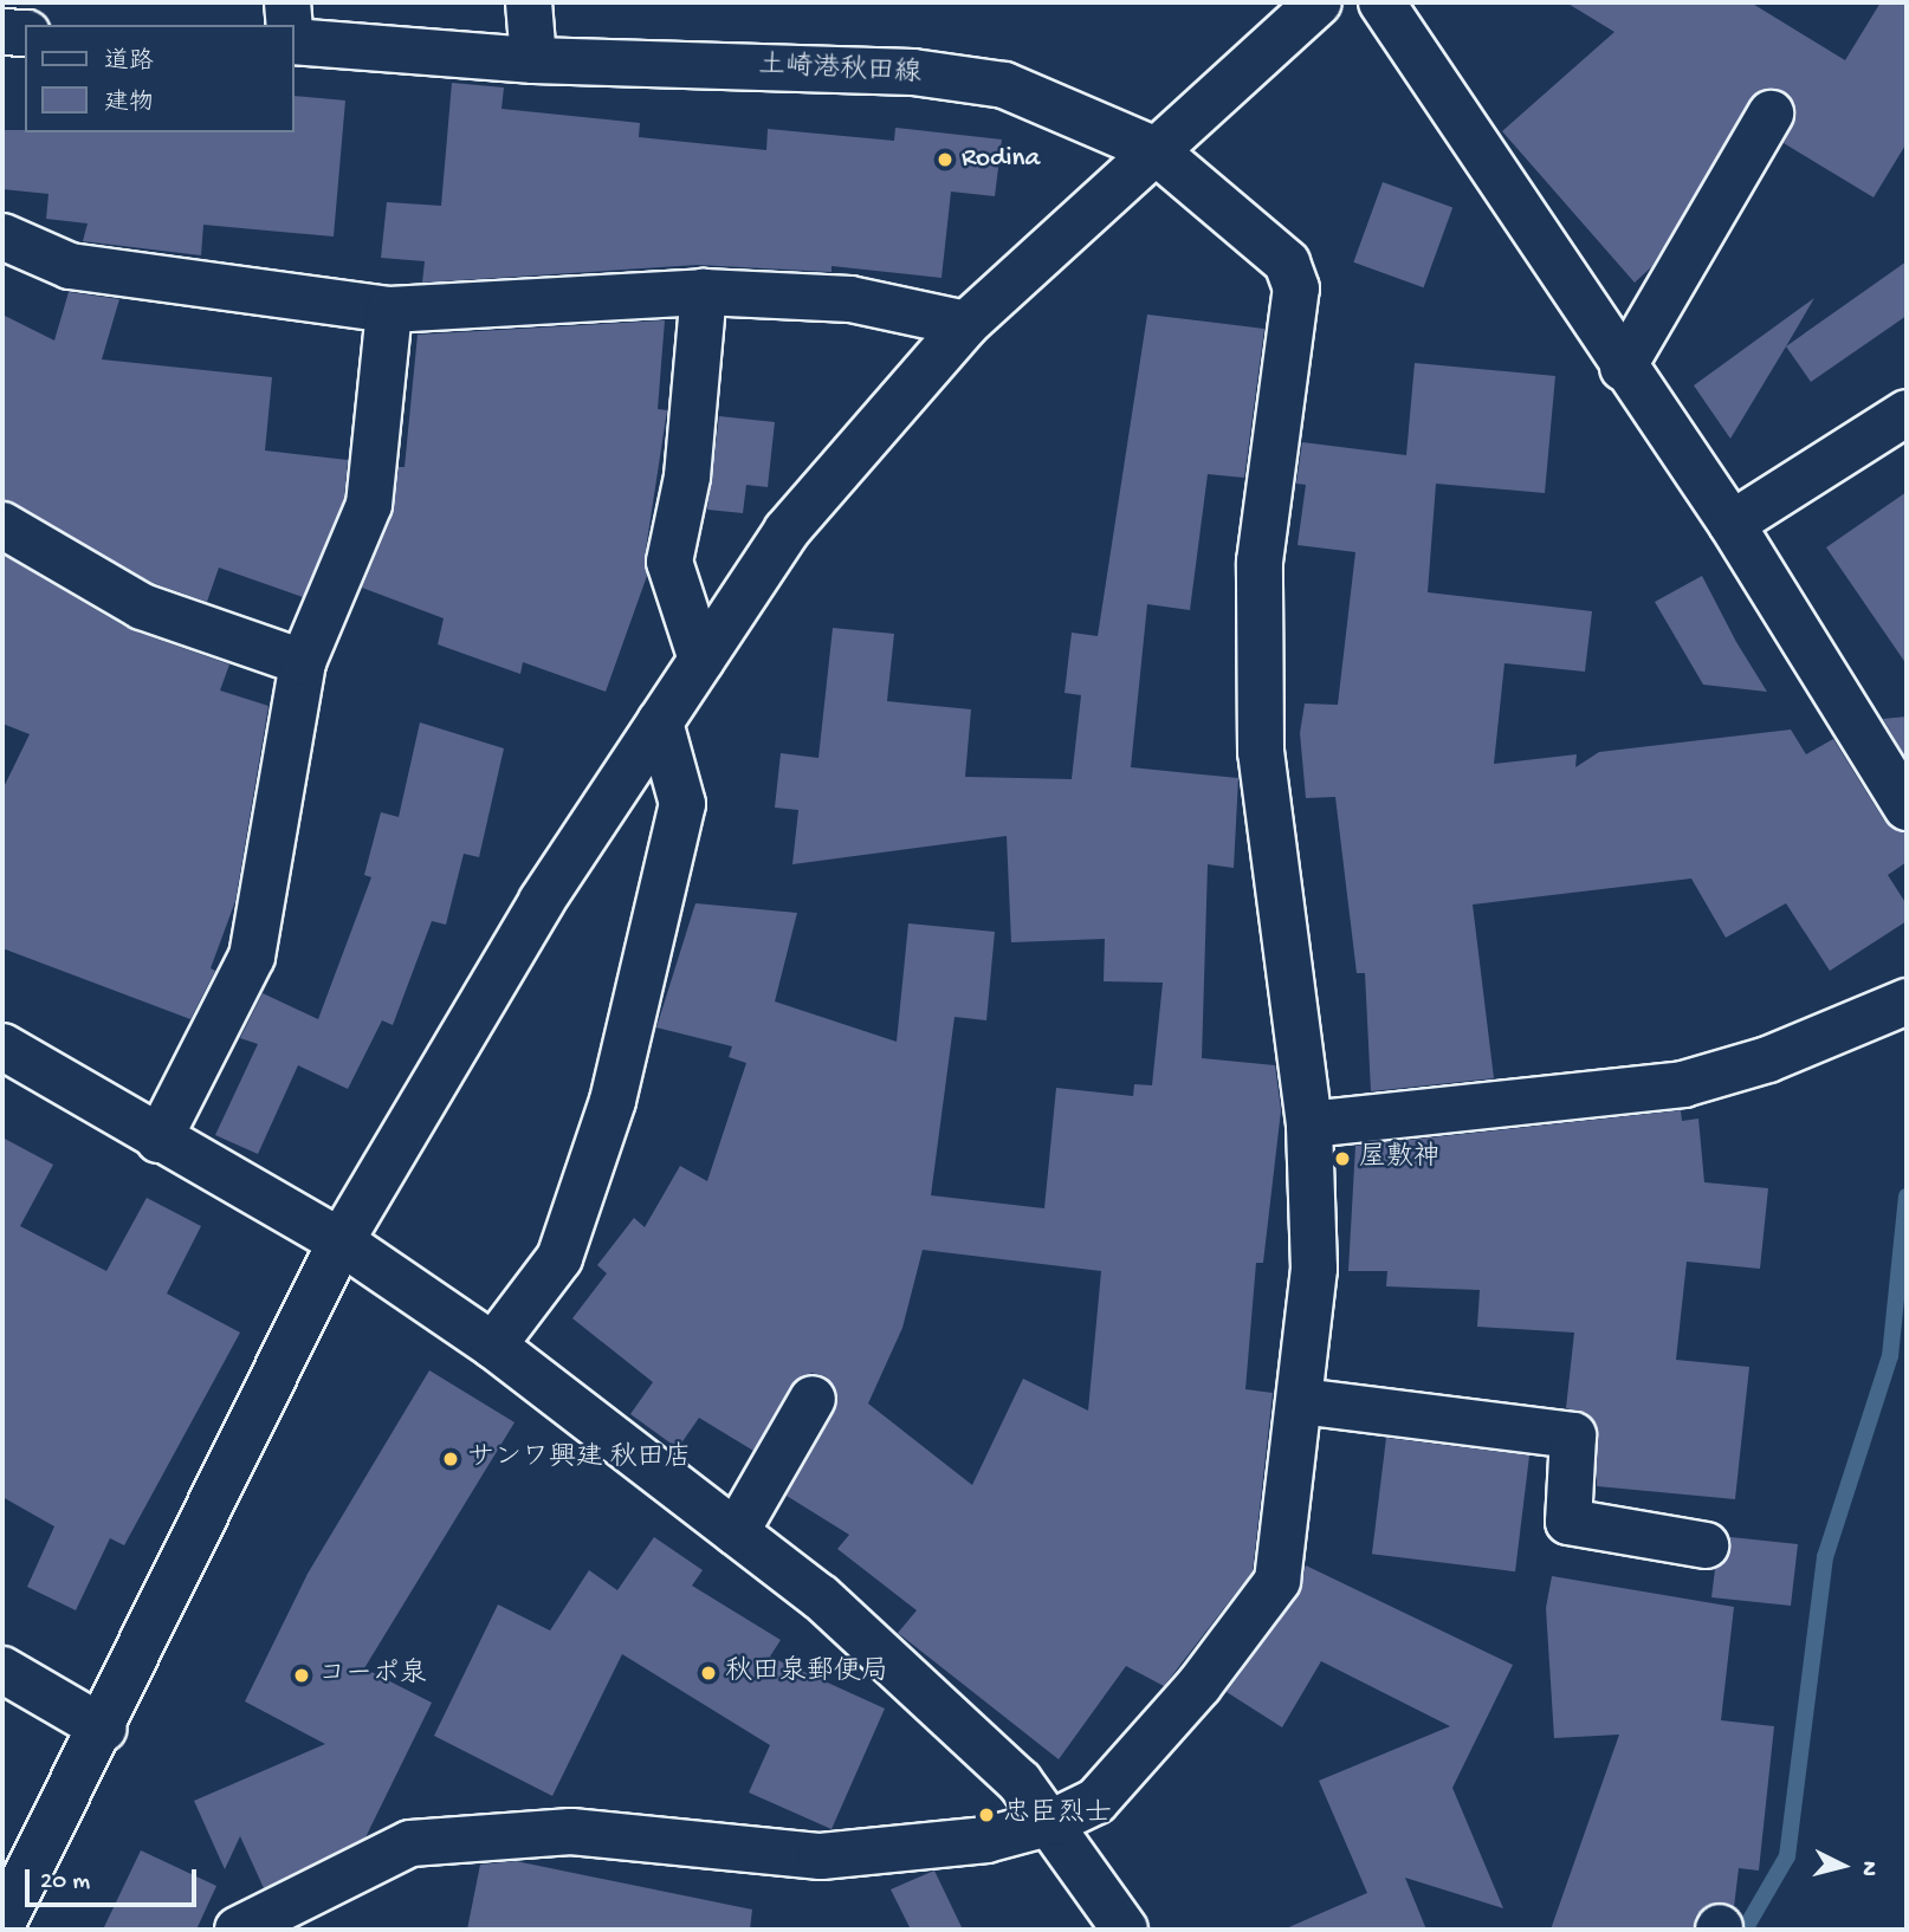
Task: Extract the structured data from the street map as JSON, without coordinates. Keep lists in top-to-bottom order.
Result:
{
  "streets": {
    "street": ["土崎港秋田線"]
  },
  "places": [
    "Rodina",
    "屋敷神",
    "サンワ興建 秋田店",
    "秋田泉郵便局",
    "コーポ泉",
    "忠臣烈士"
  ],
  "legend": ["道路", "建物"],
  "scale_bar": "20 m",
  "north": "right"
}
